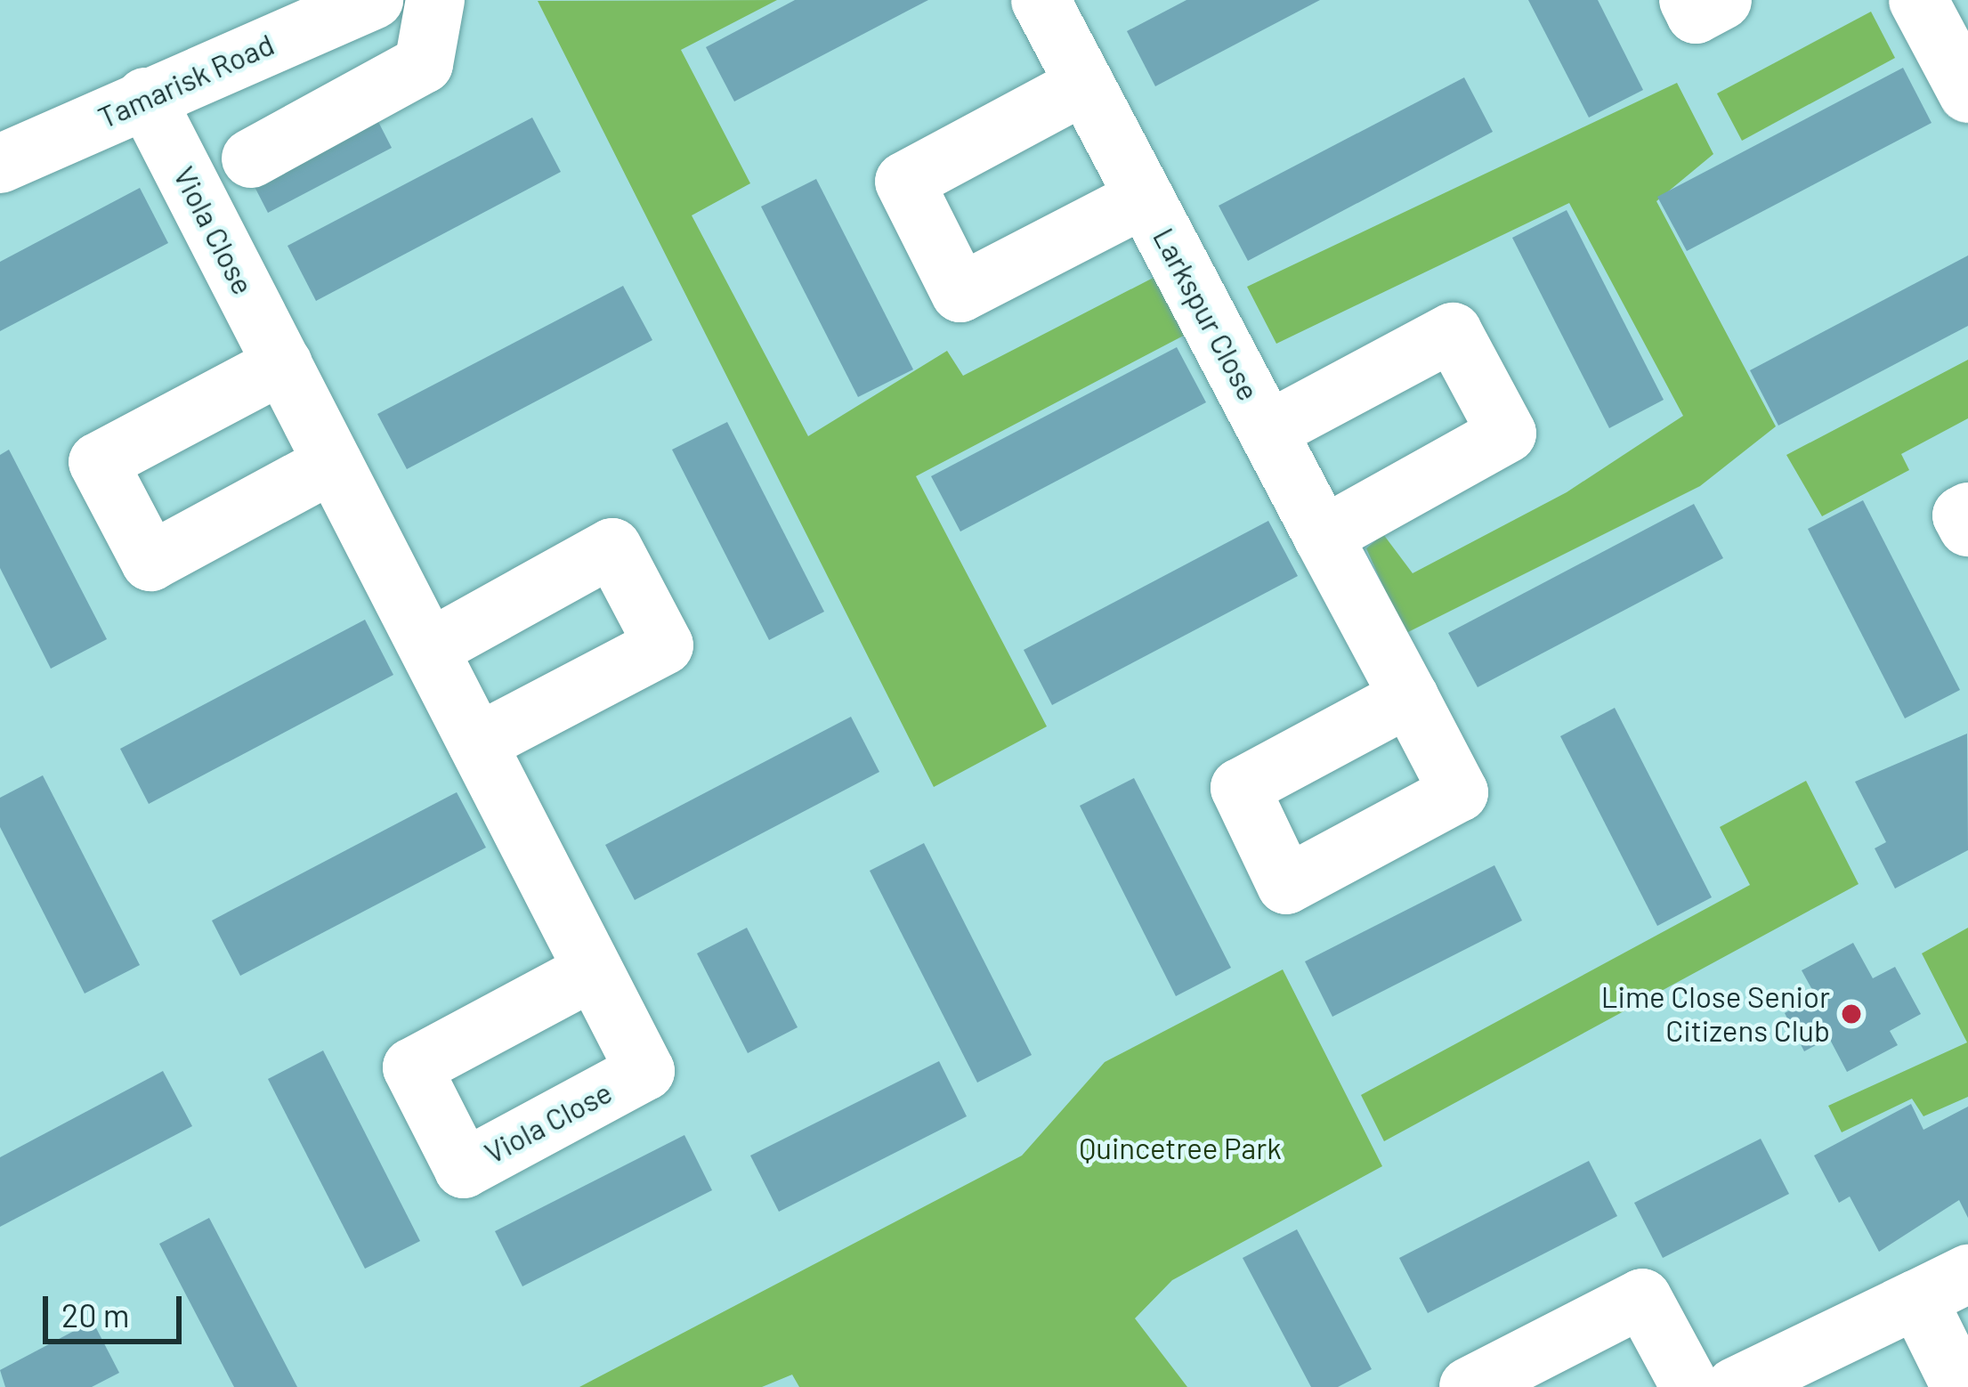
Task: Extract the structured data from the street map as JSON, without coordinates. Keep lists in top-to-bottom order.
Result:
{
  "streets": {
    "street": ["Tamarisk Road", "Viola Close", "Larkspur Close"]
  },
  "crossings": [
    ["Tamarisk Road", "Viola Close"]
  ],
  "parks": ["Quincetree Park"],
  "places": ["Lime Close Senior Citizens Club"],
  "scale_bar": "20 m"
}
